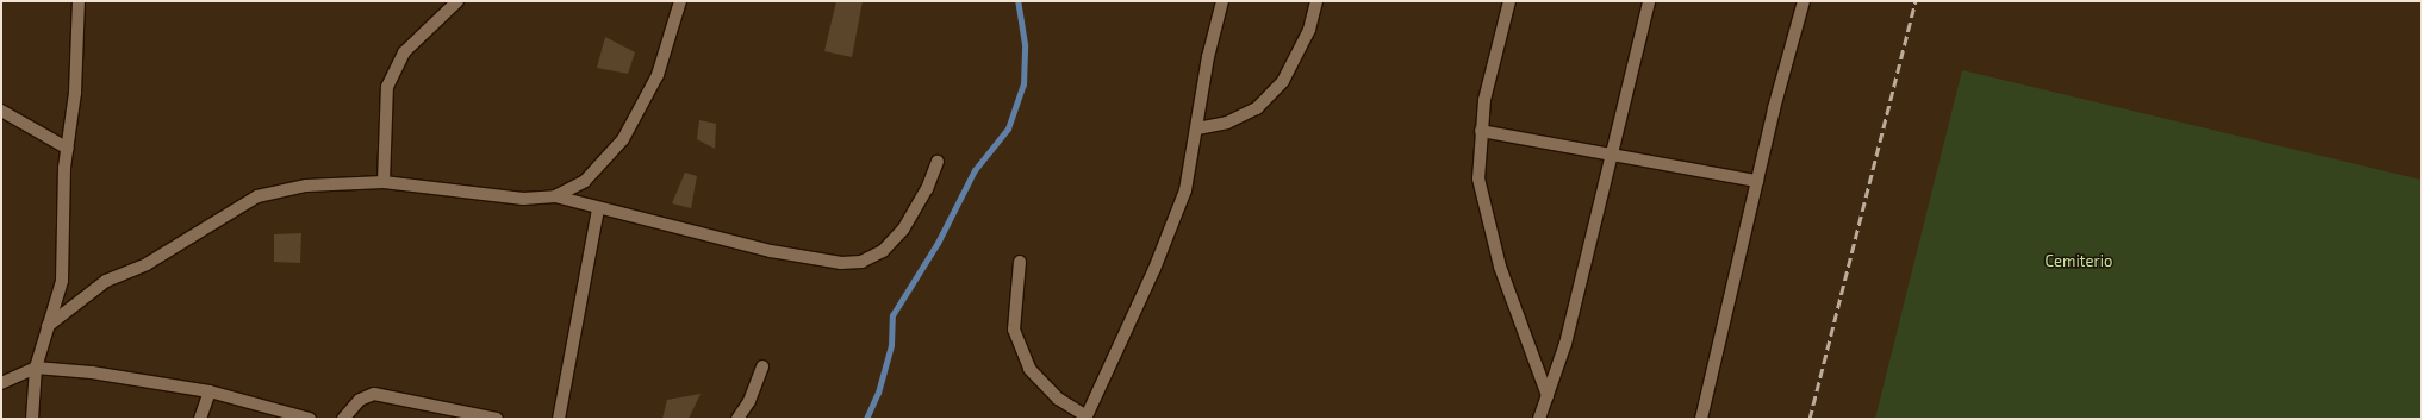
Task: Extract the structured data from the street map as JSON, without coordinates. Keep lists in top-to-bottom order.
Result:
{
  "parks": ["Cemiterio"]
}
